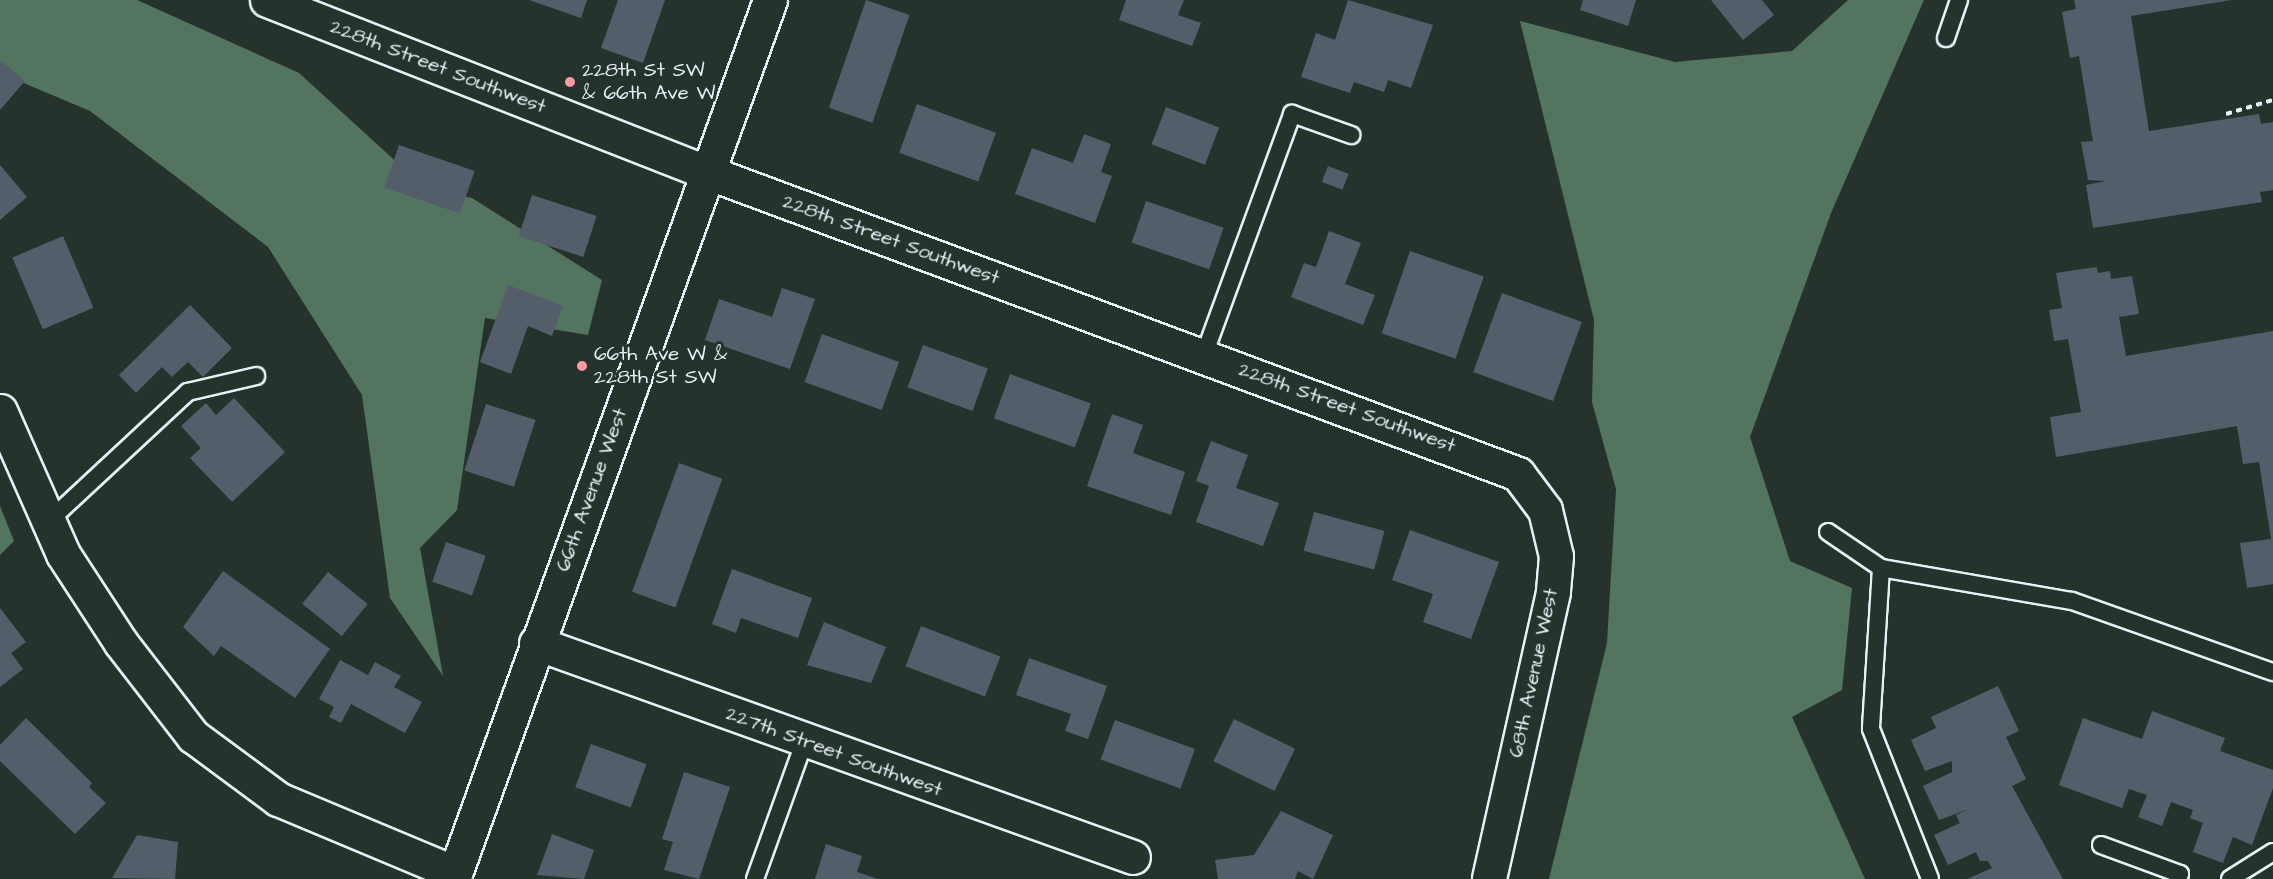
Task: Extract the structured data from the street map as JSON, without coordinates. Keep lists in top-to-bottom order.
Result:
{
  "streets": {
    "street": [
      "228th Street Southwest",
      "66th Avenue West",
      "68th Avenue West",
      "227th Street Southwest"
    ]
  },
  "crossings": [
    ["228th Street Southwest", "66th Avenue West"],
    ["228th Street Southwest", "68th Avenue West"],
    ["66th Avenue West", "227th Street Southwest"]
  ],
  "places": ["228th St SW & 66th Ave W", "66th Ave W & 228th St SW"]
}
